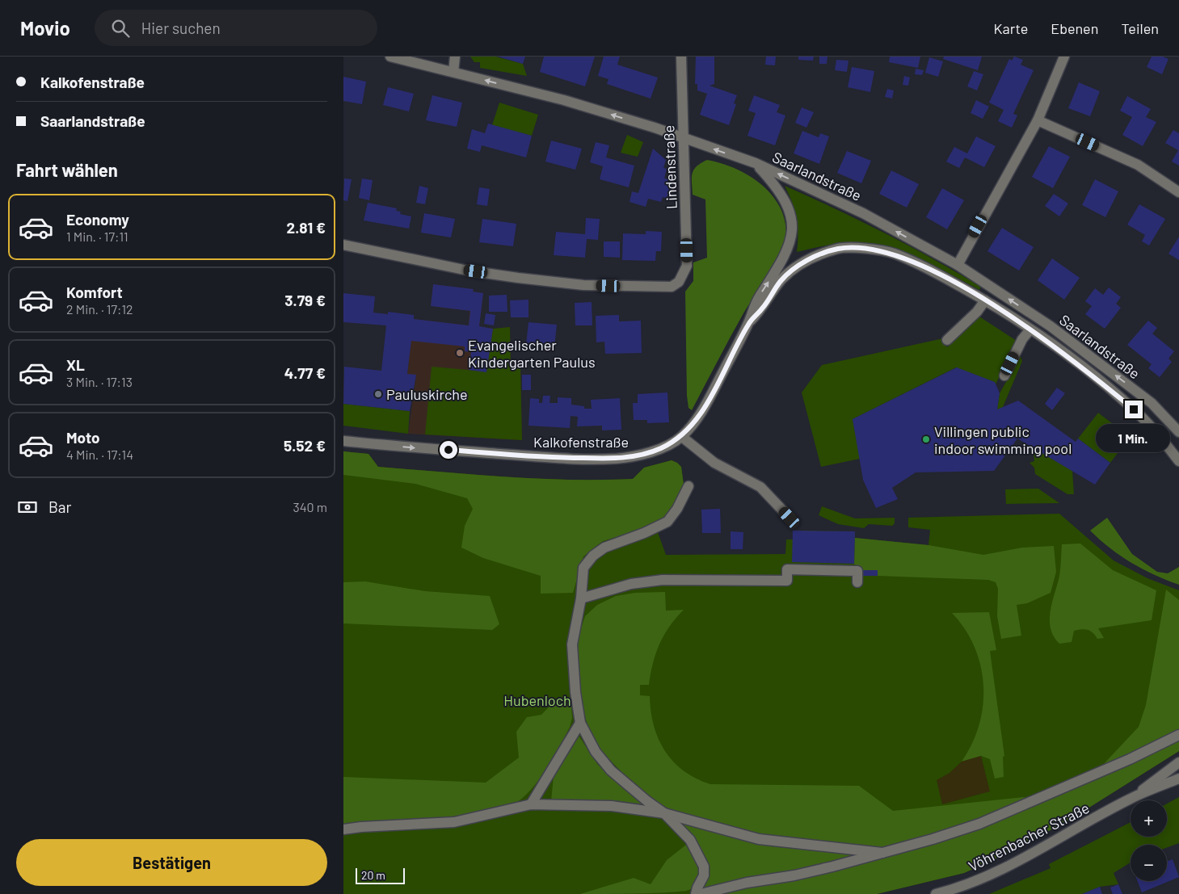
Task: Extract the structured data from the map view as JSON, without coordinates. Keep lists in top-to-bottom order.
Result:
{
  "streets": {
    "street": [
      "Lindenstraße",
      "Saarlandstraße",
      "Kalkofenstraße",
      "Vöhrenbacher Straße"
    ]
  },
  "crossings": [
    ["Lindenstraße", "Saarlandstraße"],
    ["Saarlandstraße", "Kalkofenstraße"]
  ],
  "parks": ["Hubenloch"],
  "places": ["Evangelischer Kindergarten Paulus", "Pauluskirche", "Villingen public indoor swimming pool"],
  "scale_bar": "20 m",
  "page": {
    "header": "Movio",
    "search": "Hier suchen",
    "nav": ["Karte", "Ebenen", "Teilen"],
    "banner": ["Kalkofenstraße", "Saarlandstraße"],
    "heading": "Fahrt wählen",
    "list": [
      {
        "name": "Economy",
        "note": "1 Min. · 17:11",
        "value": "2.81 €"
      },
      {
        "name": "Komfort",
        "note": "2 Min. · 17:12",
        "value": "3.79 €"
      },
      {
        "name": "XL",
        "note": "3 Min. · 17:13",
        "value": "4.77 €"
      },
      {
        "name": "Moto",
        "note": "4 Min. · 17:14",
        "value": "5.52 €"
      }
    ],
    "bubble": "1 Min.",
    "pay": ["Bar", "340 m"],
    "map_buttons": ["+", "−"],
    "buttons": "Bestätigen",
    "scale": "20 m"
  }
}
